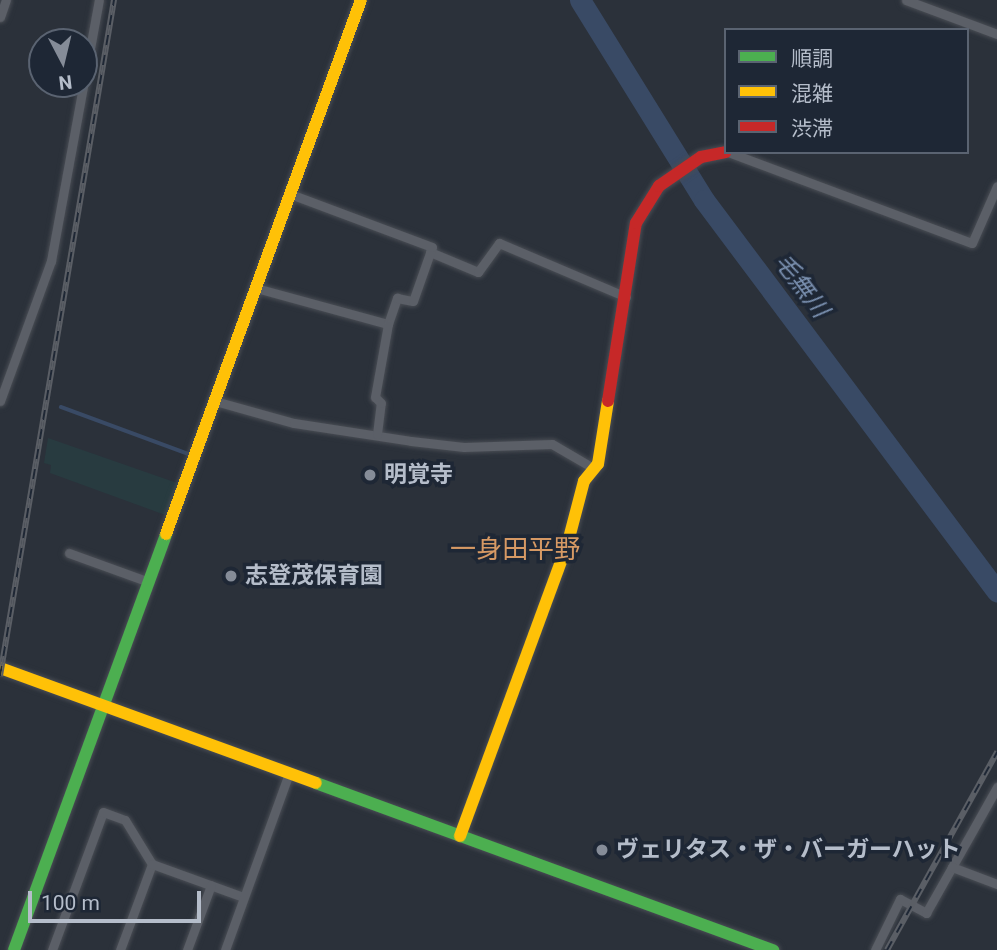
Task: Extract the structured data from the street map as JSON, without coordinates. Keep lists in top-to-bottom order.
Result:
{
  "districts": ["一身田平野"],
  "water": ["毛無川"],
  "places": ["明覚寺", "志登茂保育園", "ヴェリタス・ザ・バーガーハット"],
  "legend": ["順調", "混雑", "渋滞"],
  "scale_bar": "100 m",
  "north": "bottom"
}
